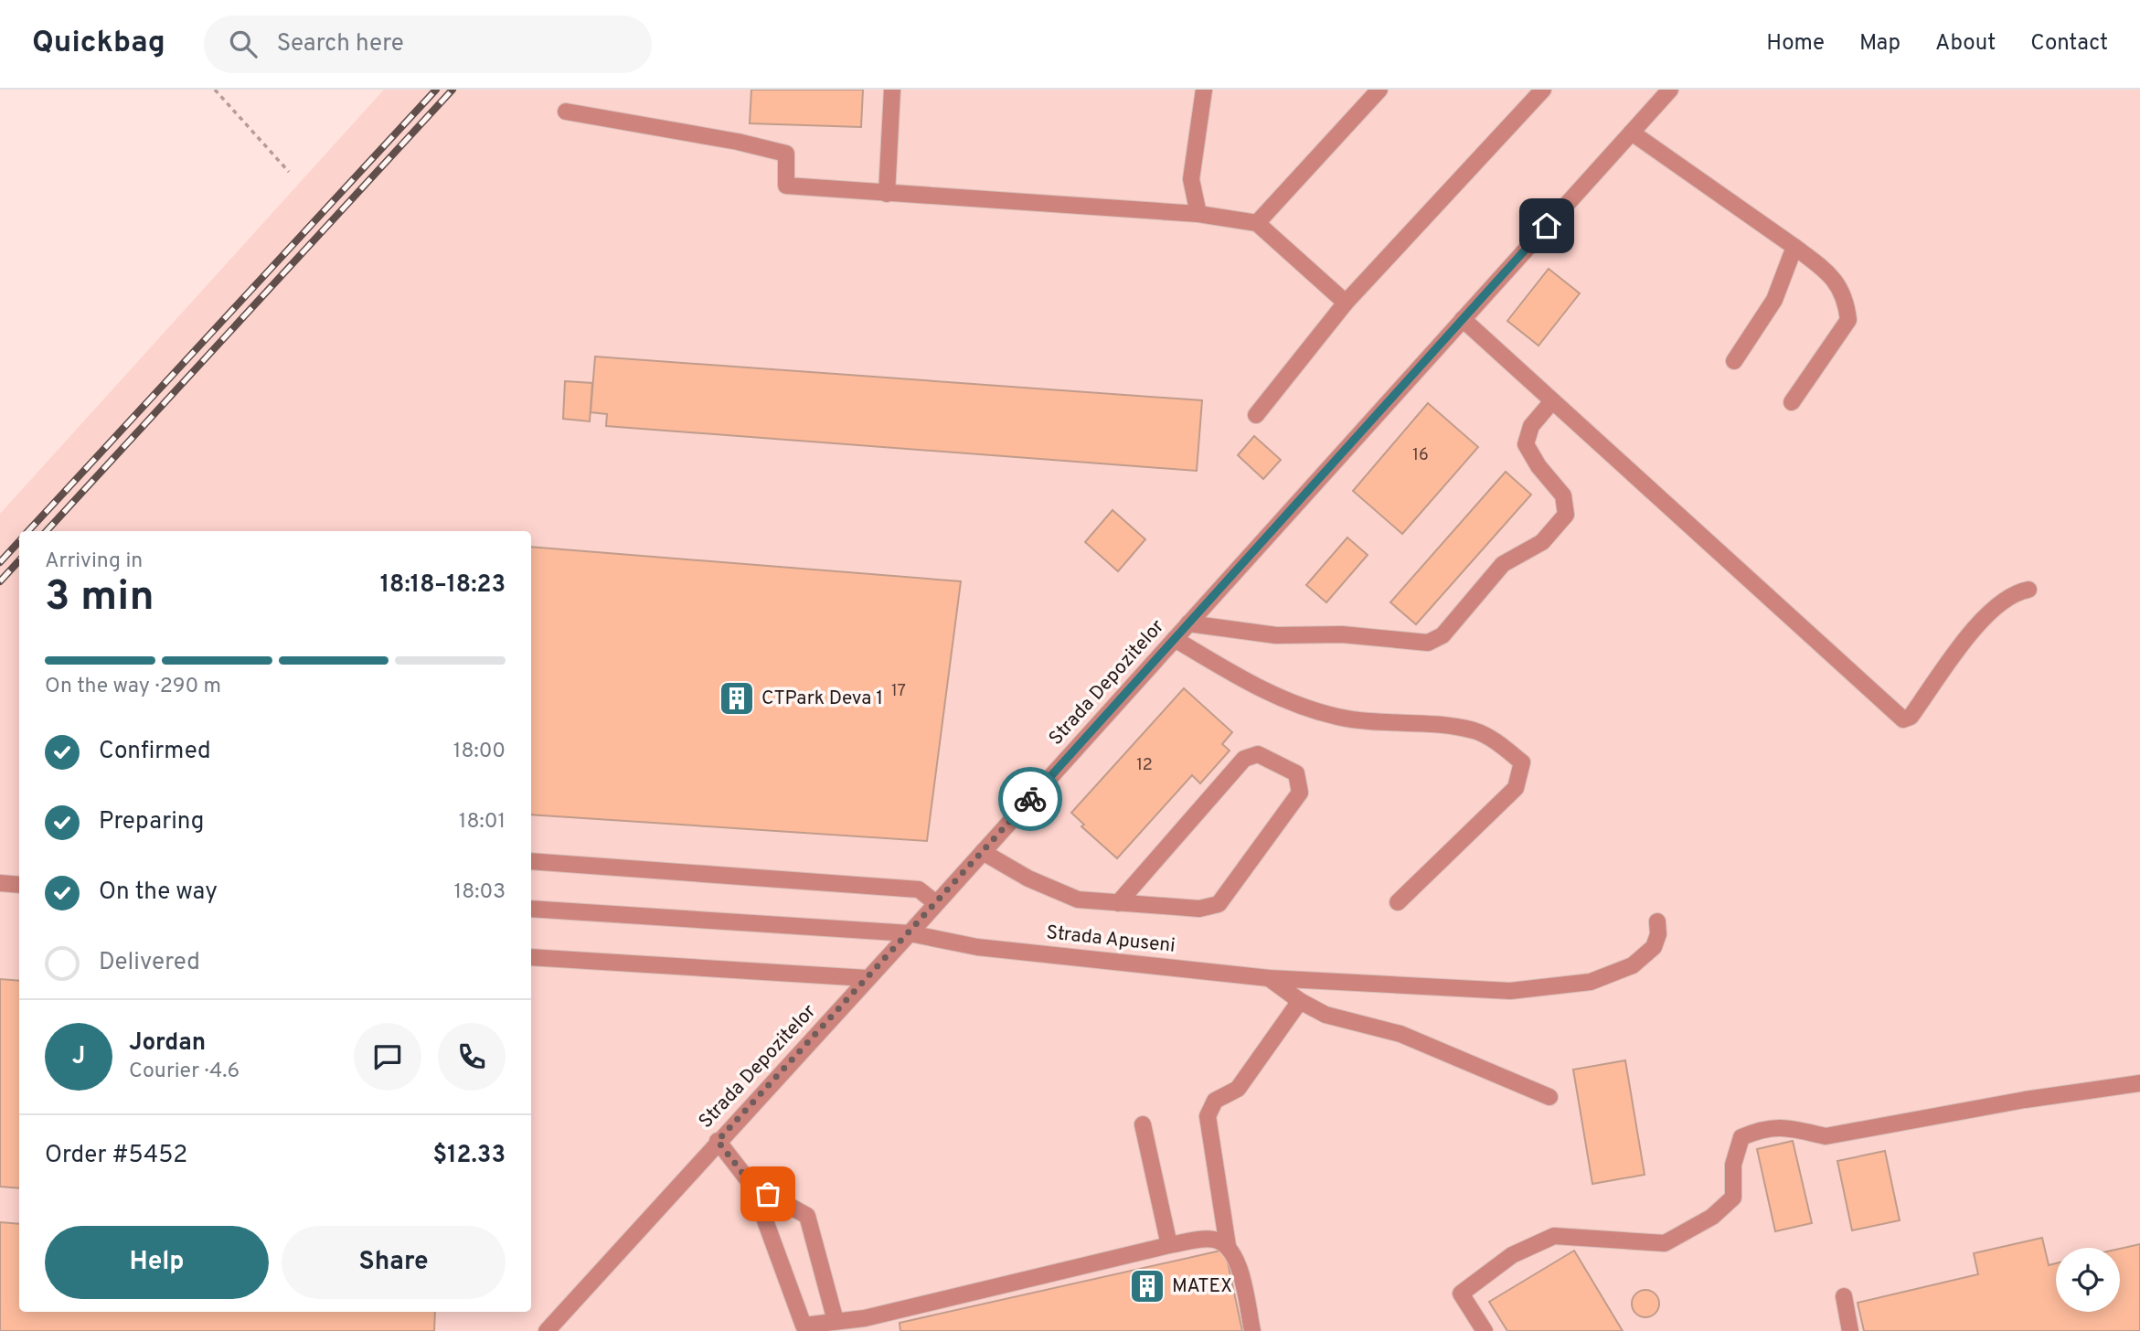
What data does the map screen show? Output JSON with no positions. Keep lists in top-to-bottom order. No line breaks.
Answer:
{"streets":{"street":["Strada Depozitelor","Strada Apuseni"]},"crossings":[["Strada Depozitelor","Strada Apuseni"]],"places":{"building":["CTPark Deva 1","MATEX"]},"house_numbers":["16","17","12"],"page":{"header":"Quickbag","search":"Search here","nav":["Home","Map","About","Contact"],"heading":["3 min","Arriving in","18:18–18:23"],"panel":["Jordan","Courier · 4.6","Order #5452","$12.33"],"bar":"On the way · 290 m","list":[["Confirmed","18:00"],["Preparing","18:01"],["On the way","18:03"],"Delivered"],"round":"J","buttons":["Help","Share"]}}
